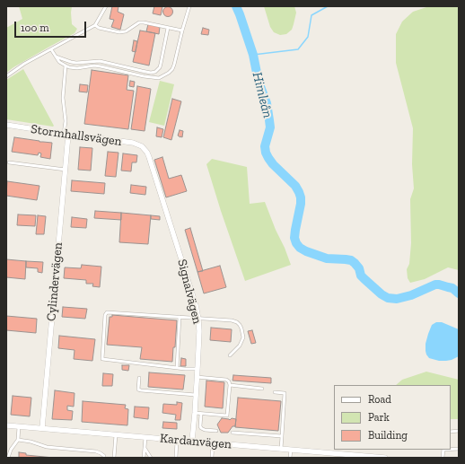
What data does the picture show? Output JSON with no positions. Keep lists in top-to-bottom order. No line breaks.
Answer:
{"streets":{"street":["Stormhallsvägen","Cylindervägen","Signalvägen","Kardanvägen"]},"crossings":[["Stormhallsvägen","Cylindervägen"],["Stormhallsvägen","Signalvägen"],["Cylindervägen","Kardanvägen"],["Signalvägen","Kardanvägen"]],"water":["Himleån"],"legend":["Road","Park","Building"],"scale_bar":"100 m"}
